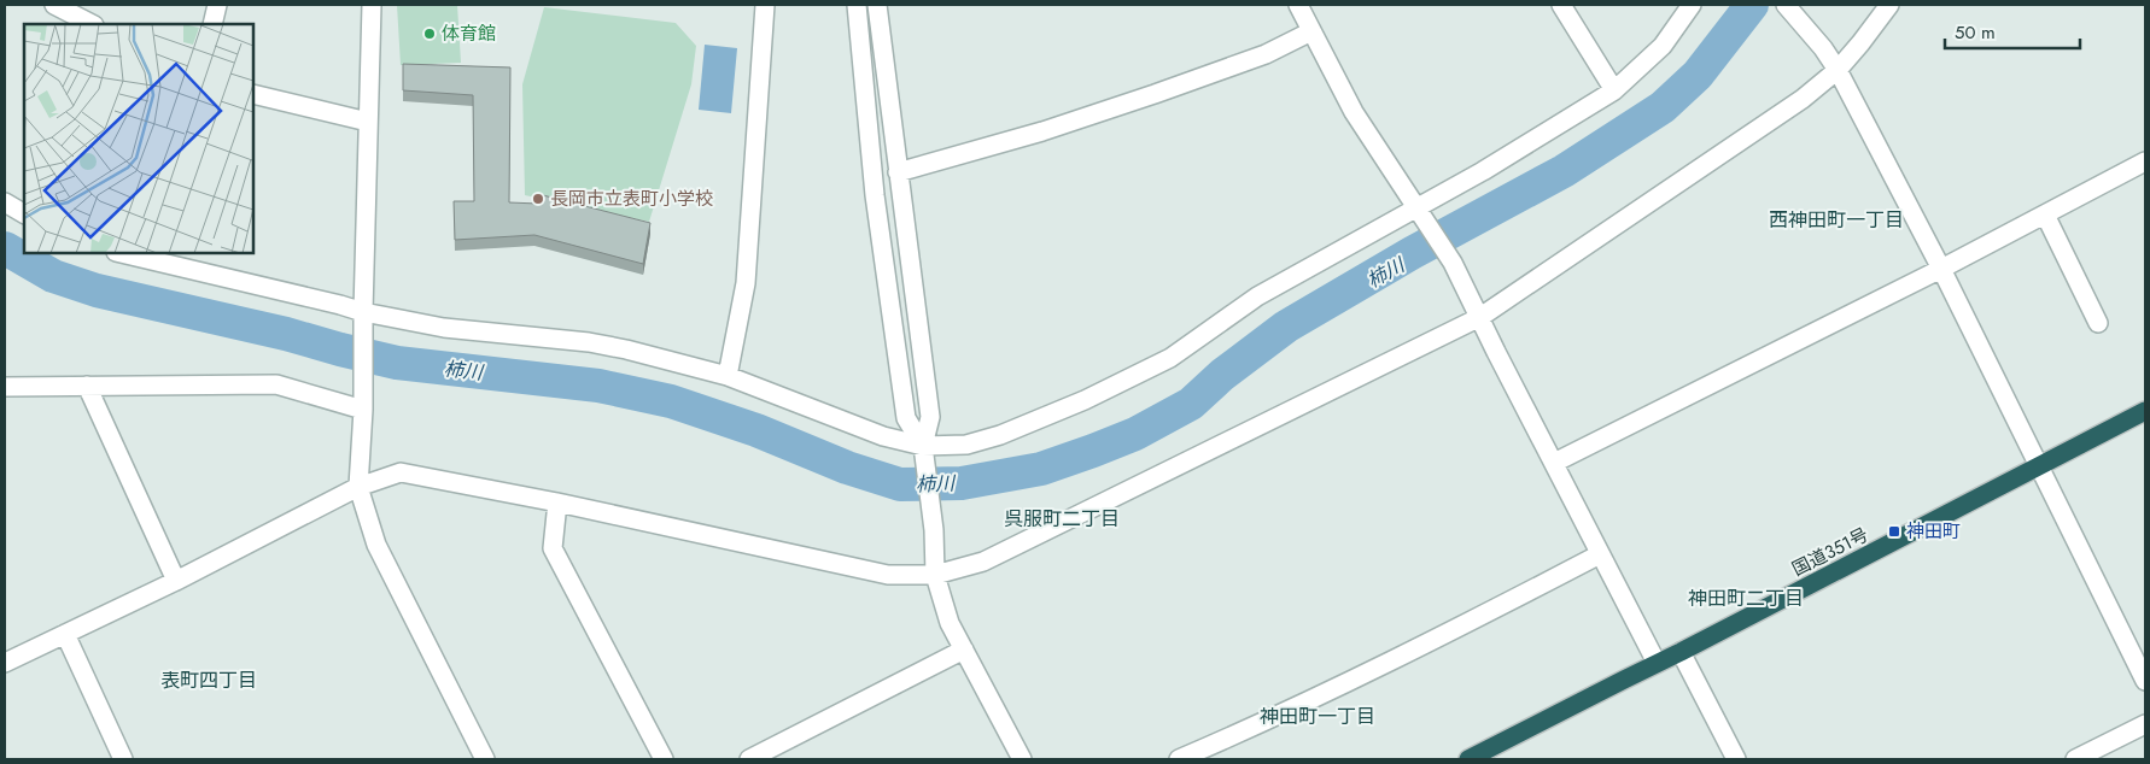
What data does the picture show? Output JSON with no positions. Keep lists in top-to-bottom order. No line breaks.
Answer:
{"streets":{"highway":["国道351号"]},"districts":["西神田町一丁目","呉服町二丁目","神田町二丁目","表町四丁目","神田町一丁目"],"water":["柿川"],"places":{"other":["体育館","長岡市立表町小学校"],"transit":["神田町"]},"scale_bar":"50 m"}
